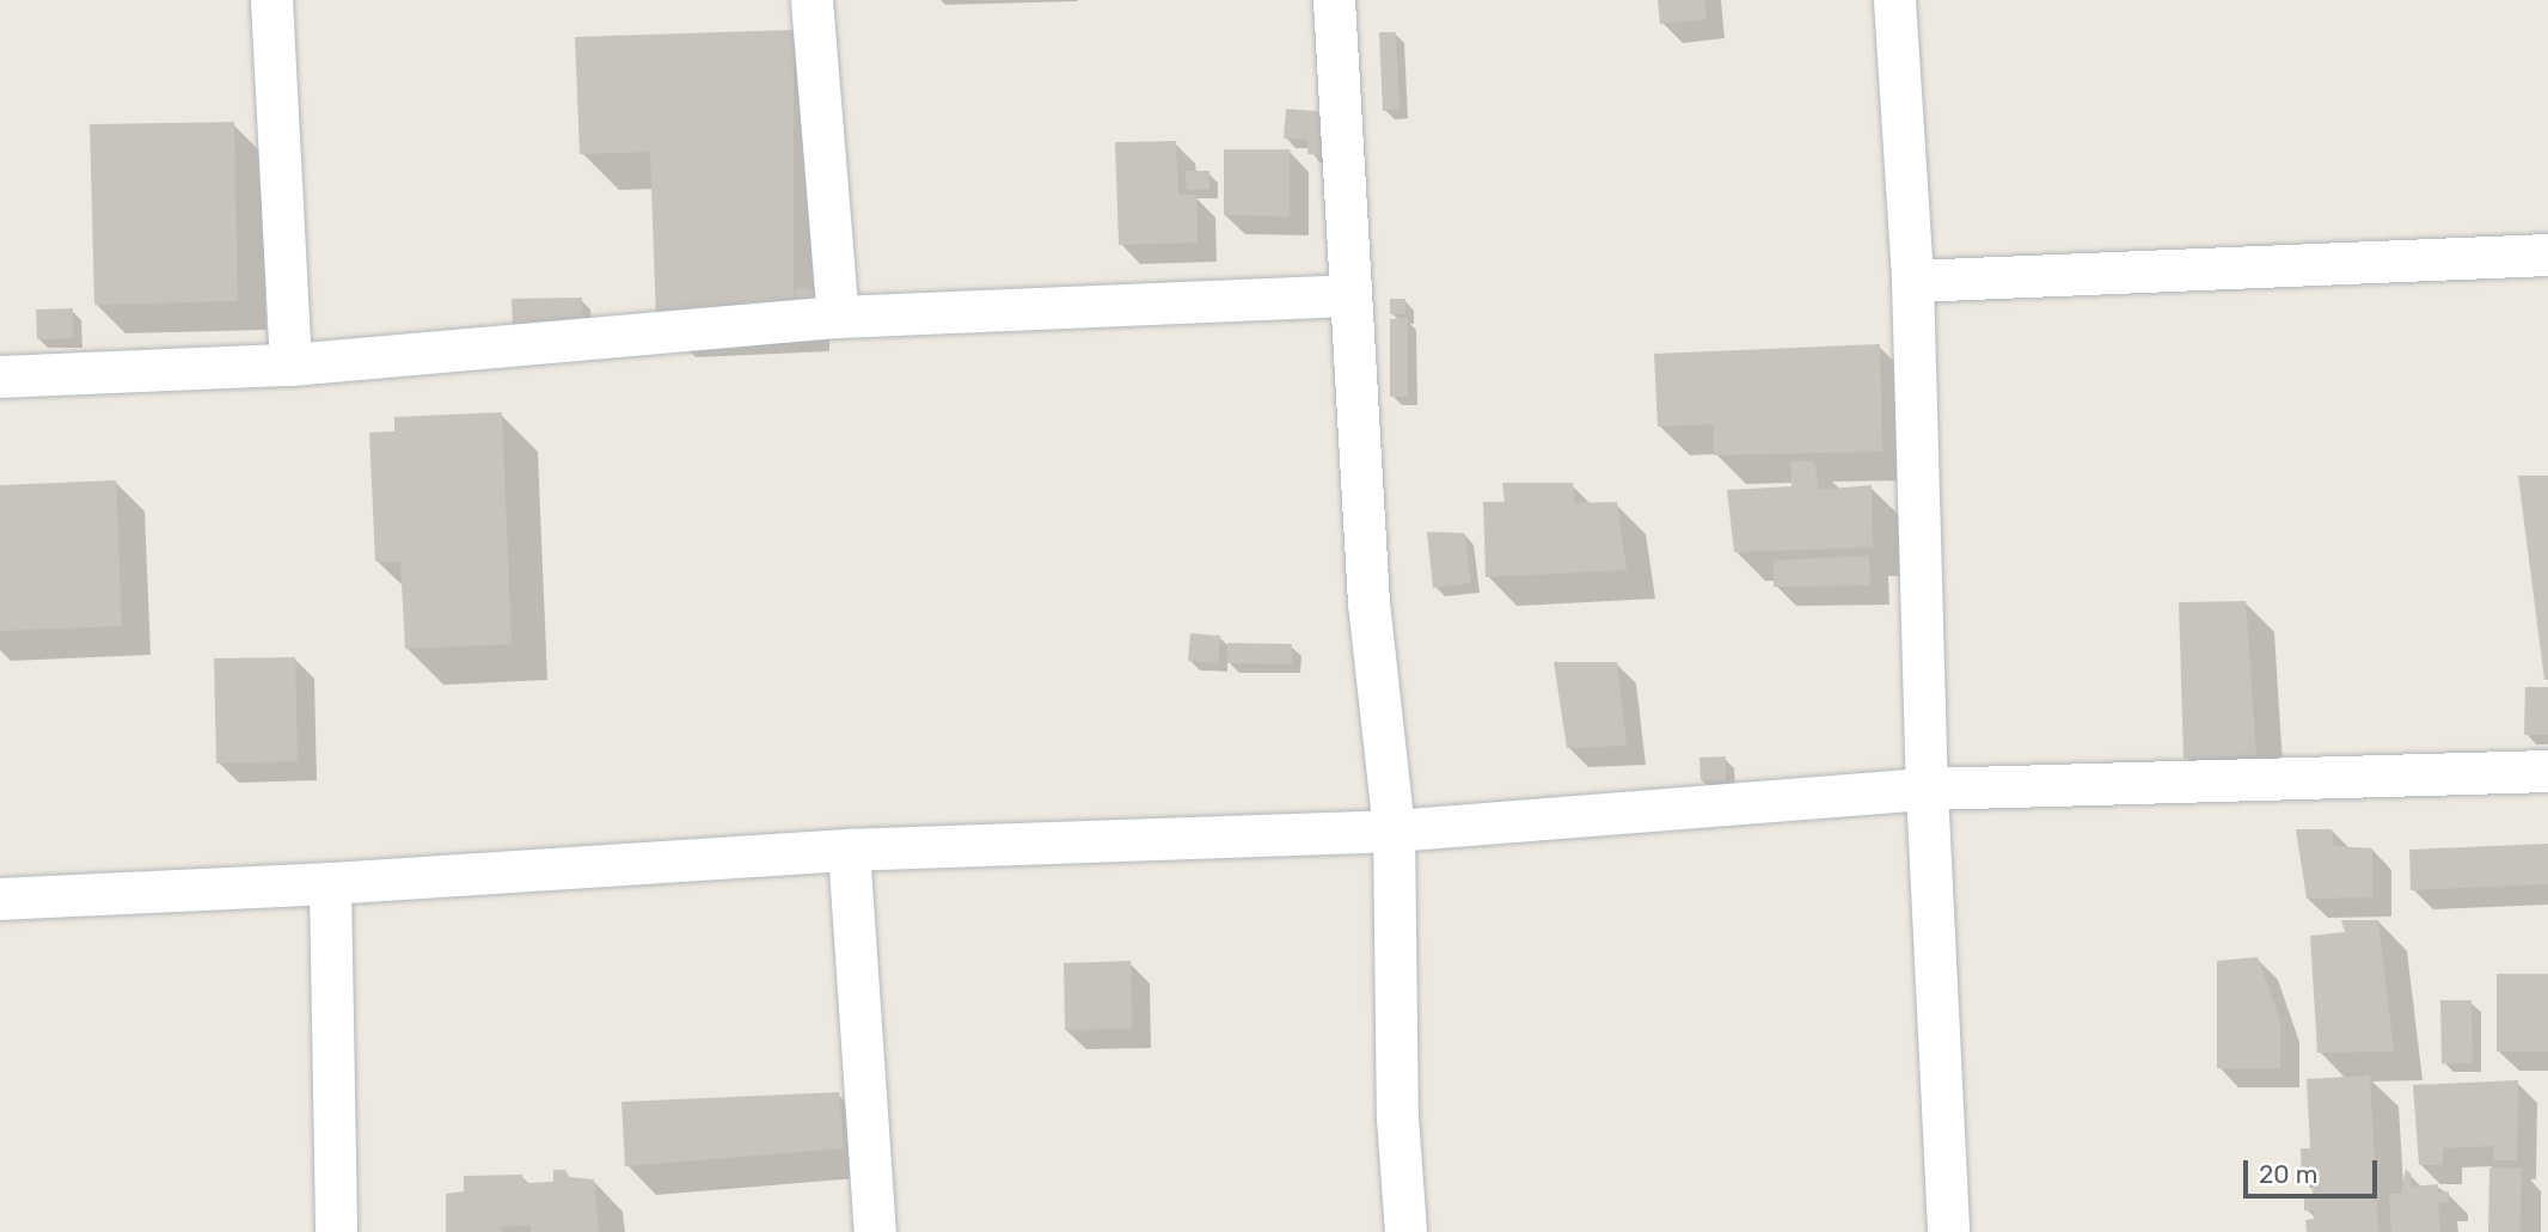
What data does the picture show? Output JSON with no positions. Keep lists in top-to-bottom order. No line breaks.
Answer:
{"scale_bar":"20 m"}
